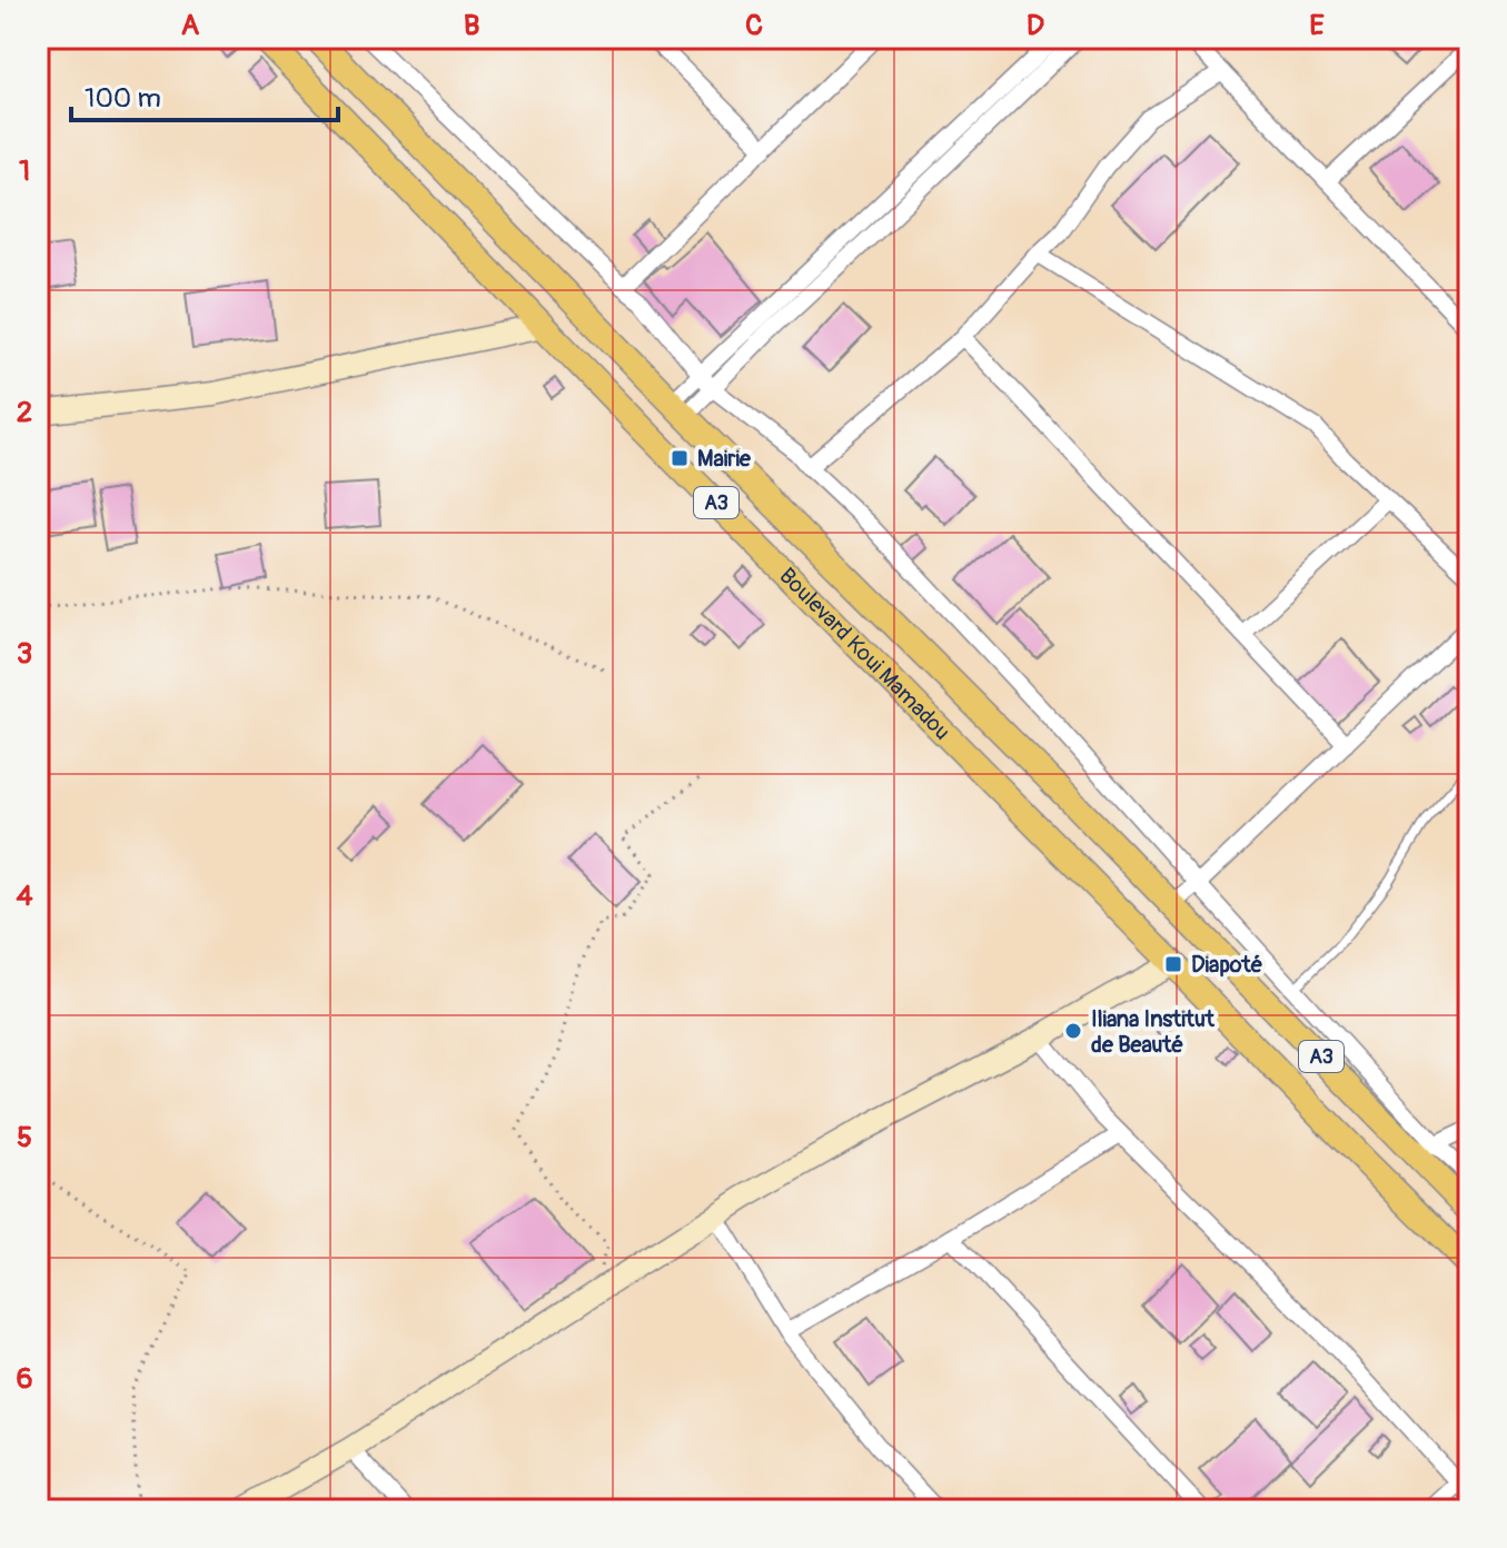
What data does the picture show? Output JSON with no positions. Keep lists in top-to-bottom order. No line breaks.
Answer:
{"streets":{"main road":["A3","Boulevard Koui Mamadou"]},"places":{"transit":["Mairie","Diapoté"],"other":["Iliana Institut de Beauté"]},"scale_bar":"100 m","grid":{"columns":["A","B","C","D","E"],"rows":["1","2","3","4","5","6"]}}
